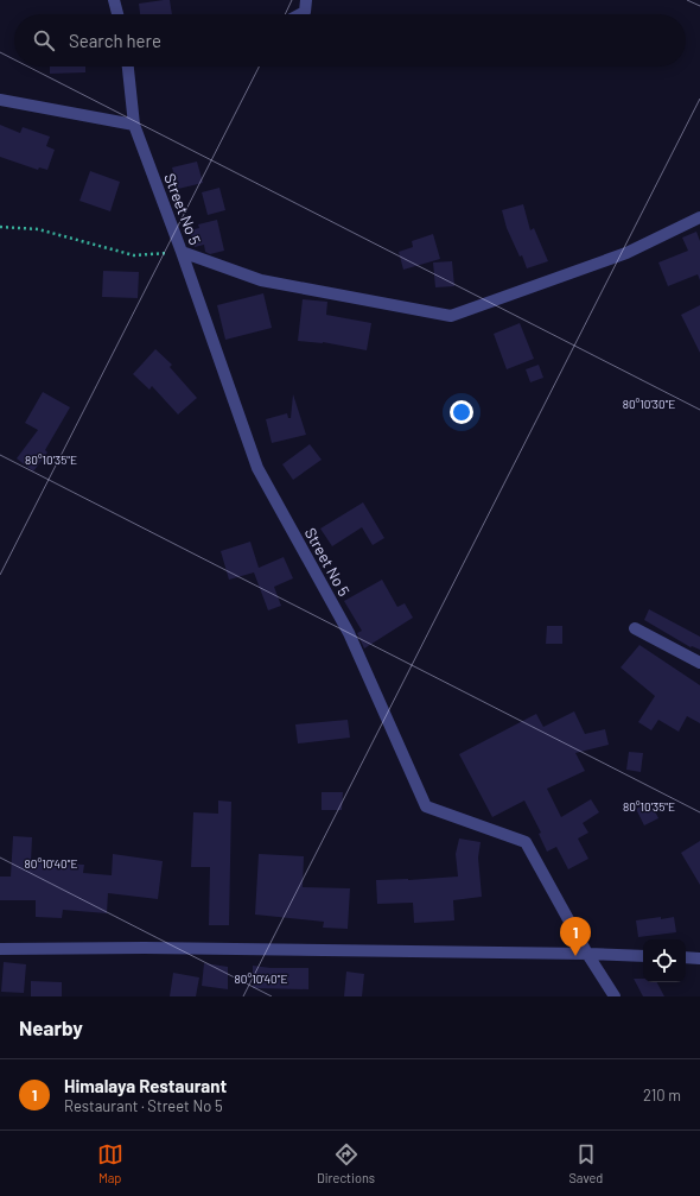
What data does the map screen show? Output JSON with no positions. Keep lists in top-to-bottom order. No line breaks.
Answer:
{"streets":{"street":["Street No 5"]},"page":{"search":"Search here","pins":"1","heading":"Nearby","list":[{"mark":"1","name":"Himalaya Restaurant","note":"Restaurant · Street No 5","value":"210 m"}],"nav":["Map","Directions","Saved"]},"coordinates":["80°10'30\"E","80°10'35\"E","80°10'40\"E"]}
